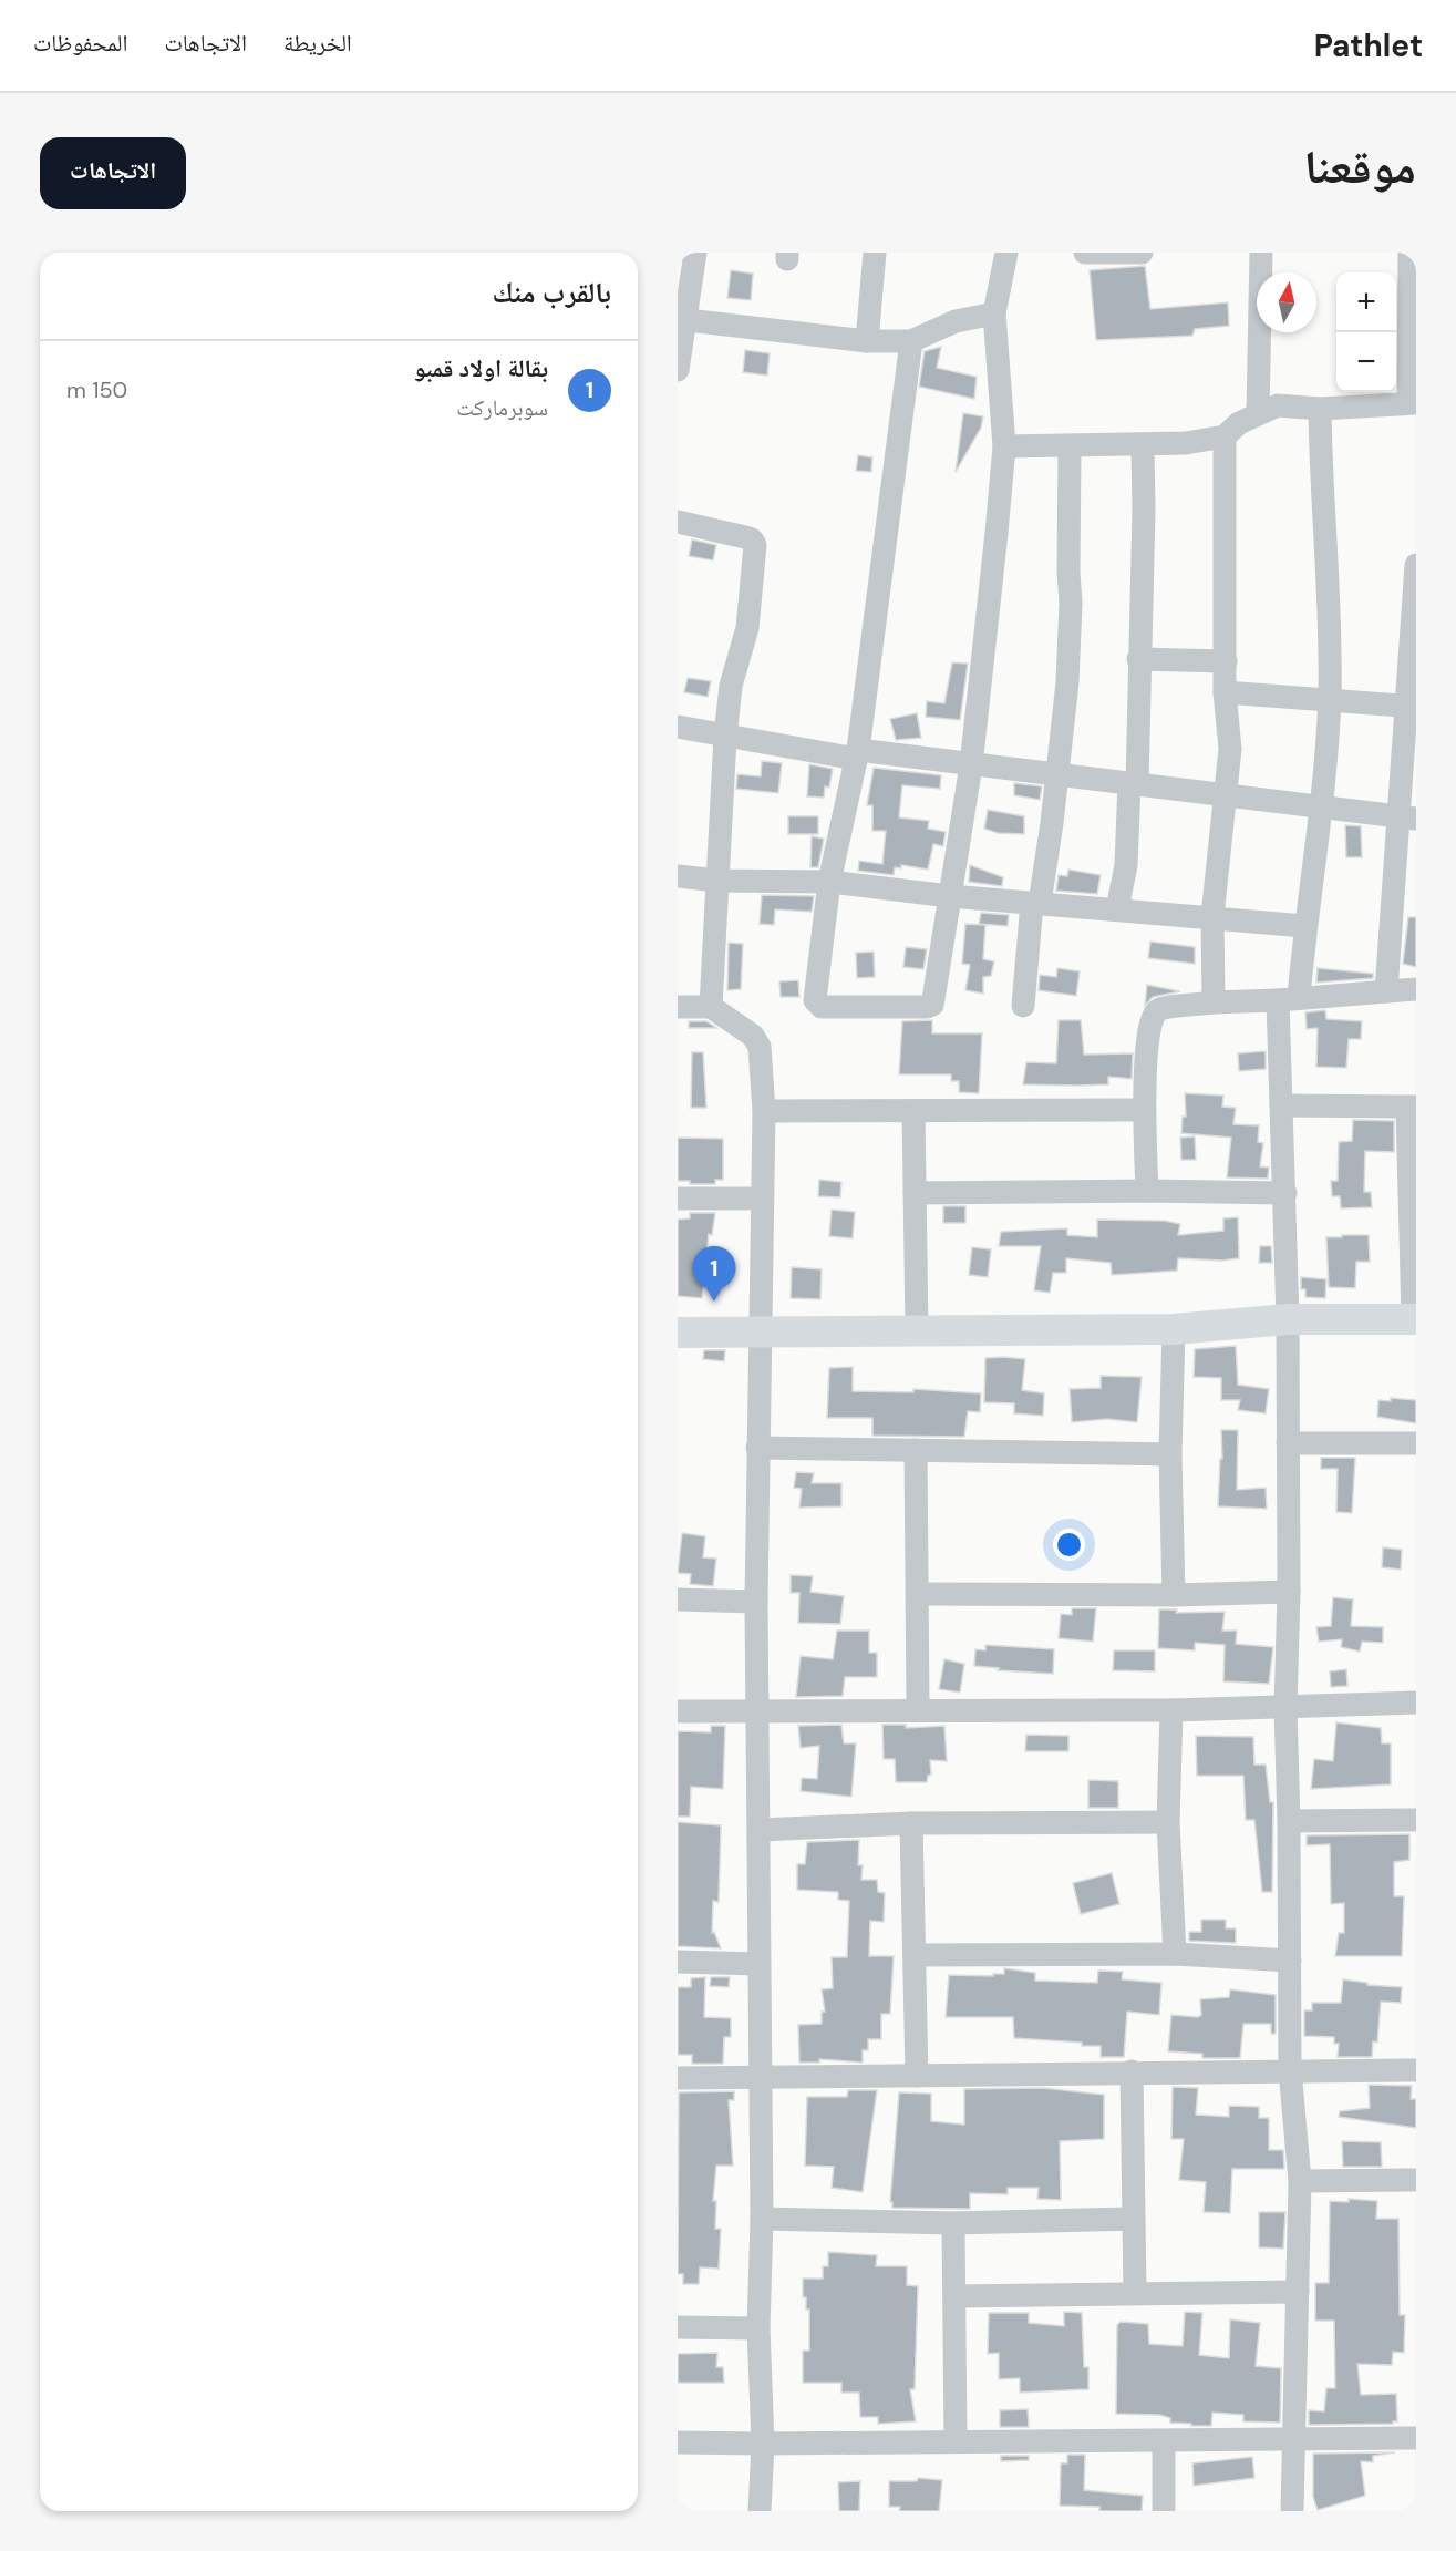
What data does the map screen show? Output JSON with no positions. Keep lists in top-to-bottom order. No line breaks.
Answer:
{"north":"top","page":{"header":"Pathlet","nav":["الخريطة","الاتجاهات","المحفوظات"],"title":"موقعنا","buttons":"الاتجاهات","heading":"بالقرب منك","map_buttons":["+","−"],"list":[{"mark":"1","name":"بقالة اولاد قمبو","note":"سوبرماركت","value":"150 m"}],"pins":"1"}}
